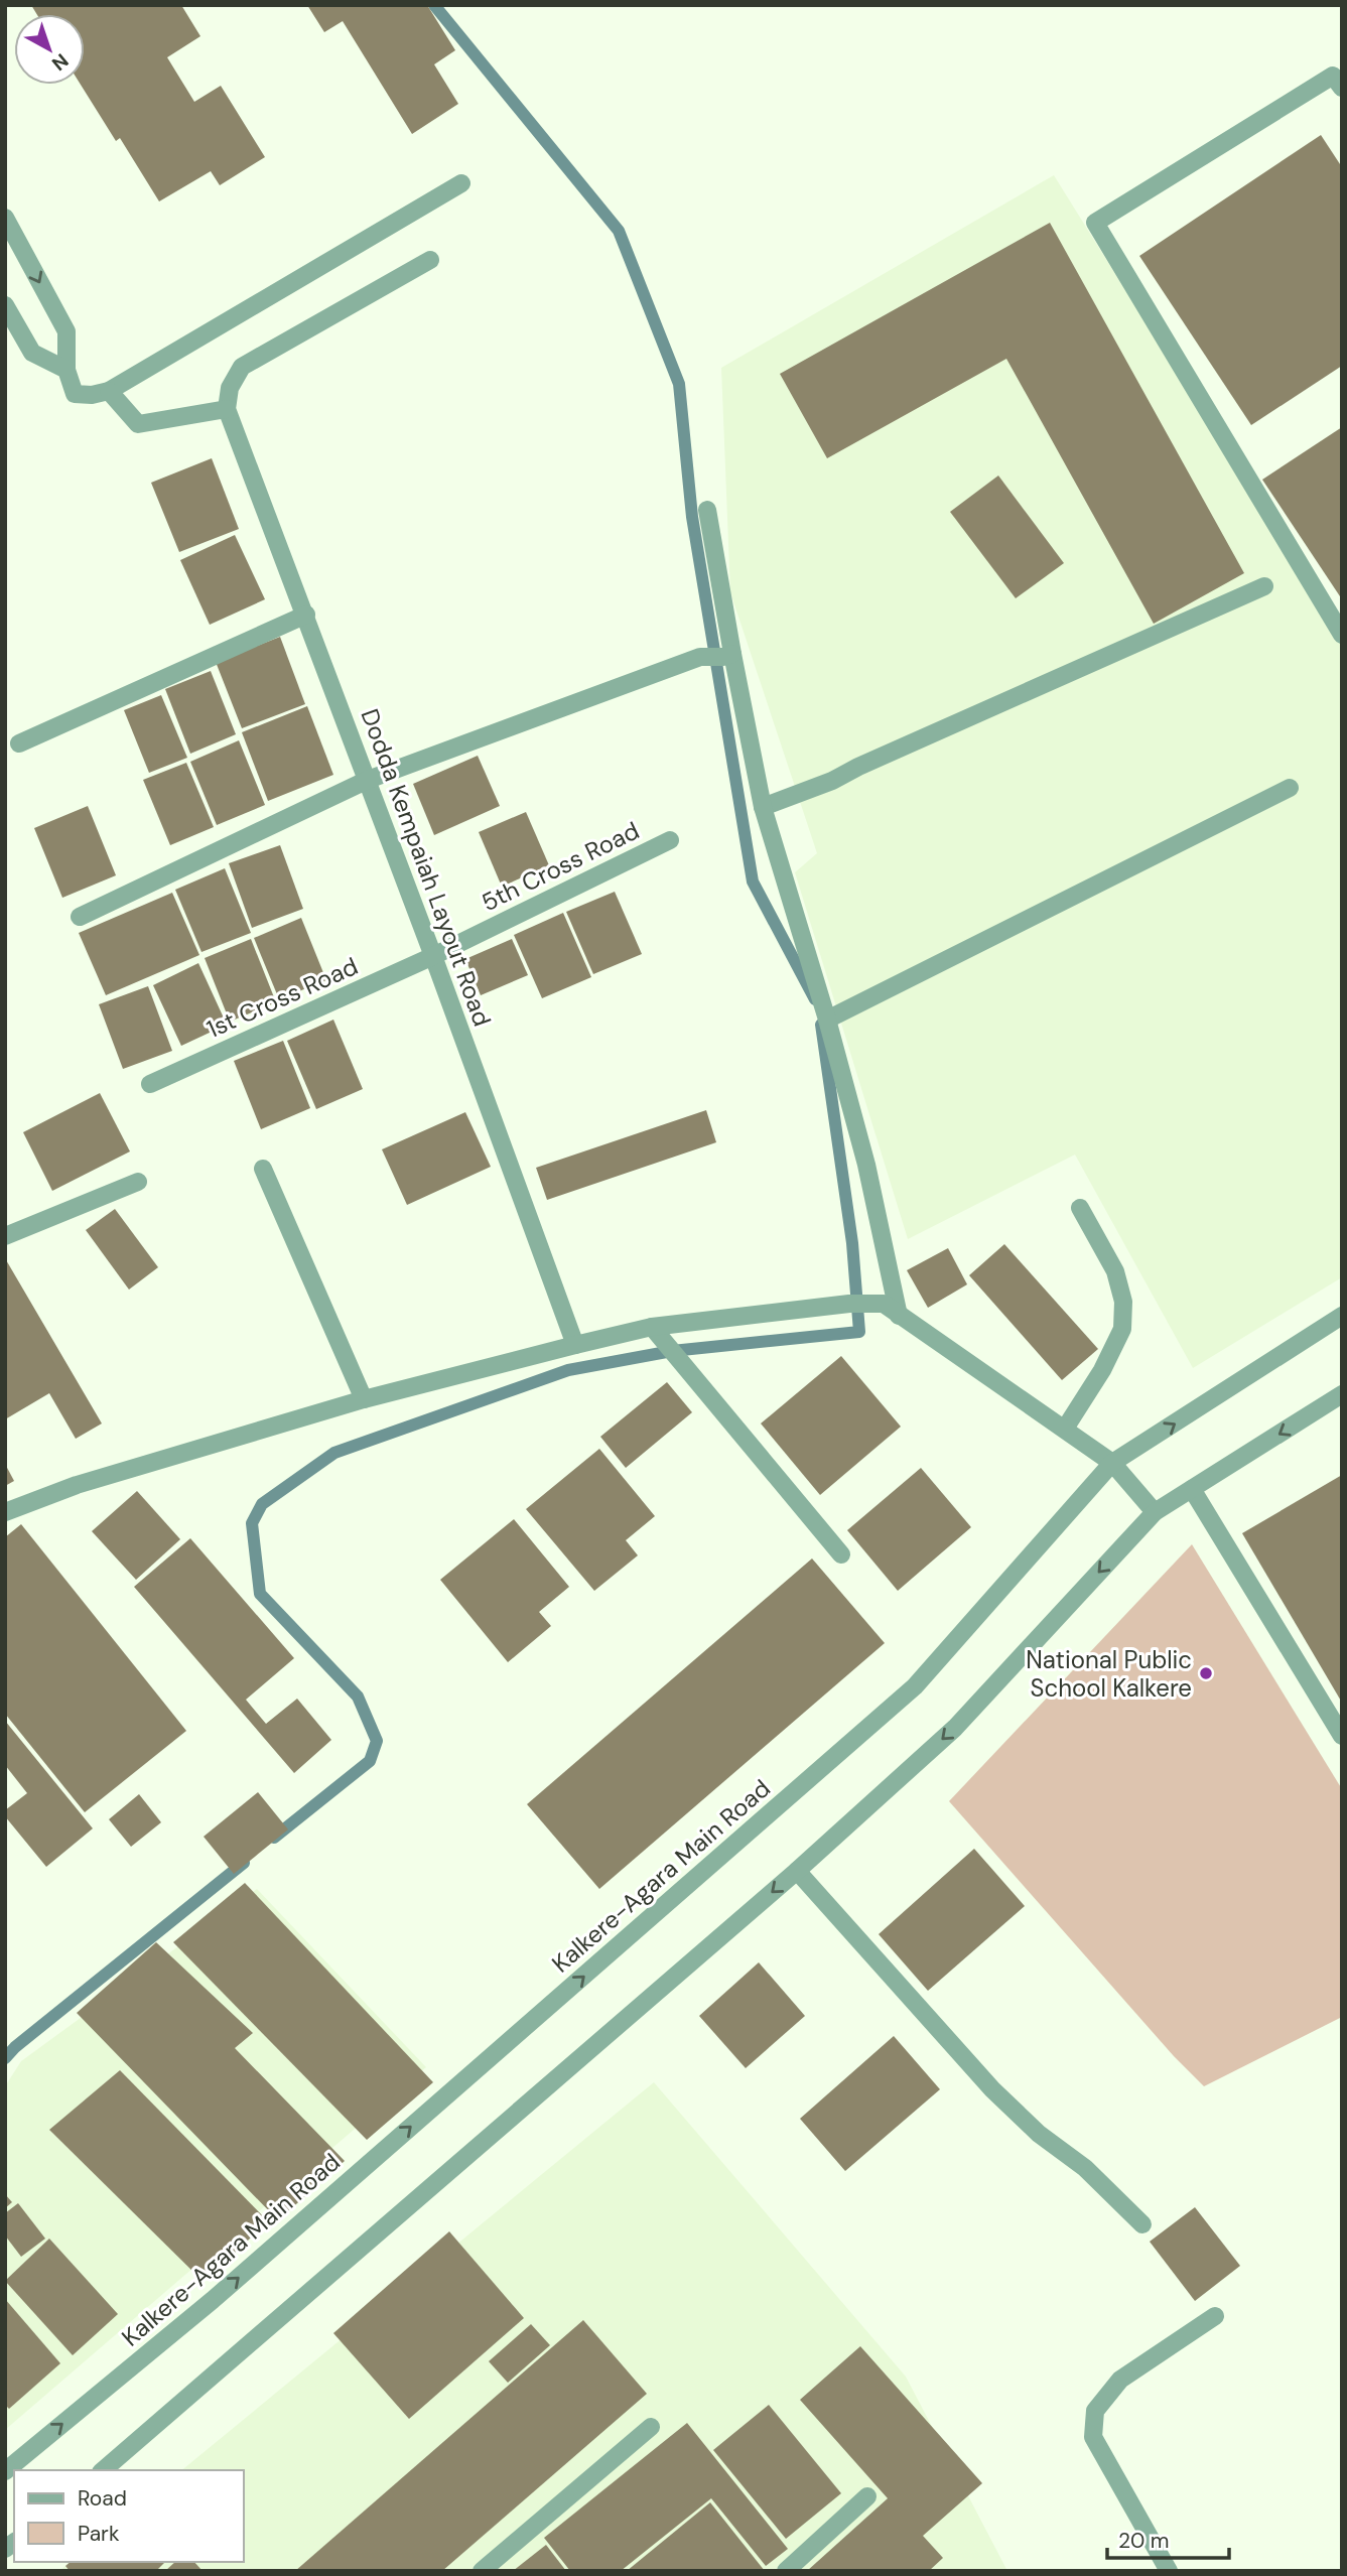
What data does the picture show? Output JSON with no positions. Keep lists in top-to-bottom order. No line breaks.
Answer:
{"streets":{"street":["5th Cross Road","Dodda Kempaiah Layout Road","1st Cross Road","Kalkere-Agara Main Road"]},"crossings":[["5th Cross Road","Dodda Kempaiah Layout Road"],["5th Cross Road","1st Cross Road"],["Dodda Kempaiah Layout Road","1st Cross Road"]],"places":["National Public School Kalkere"],"legend":["Road","Park"],"scale_bar":"20 m","north":"bottom right"}
